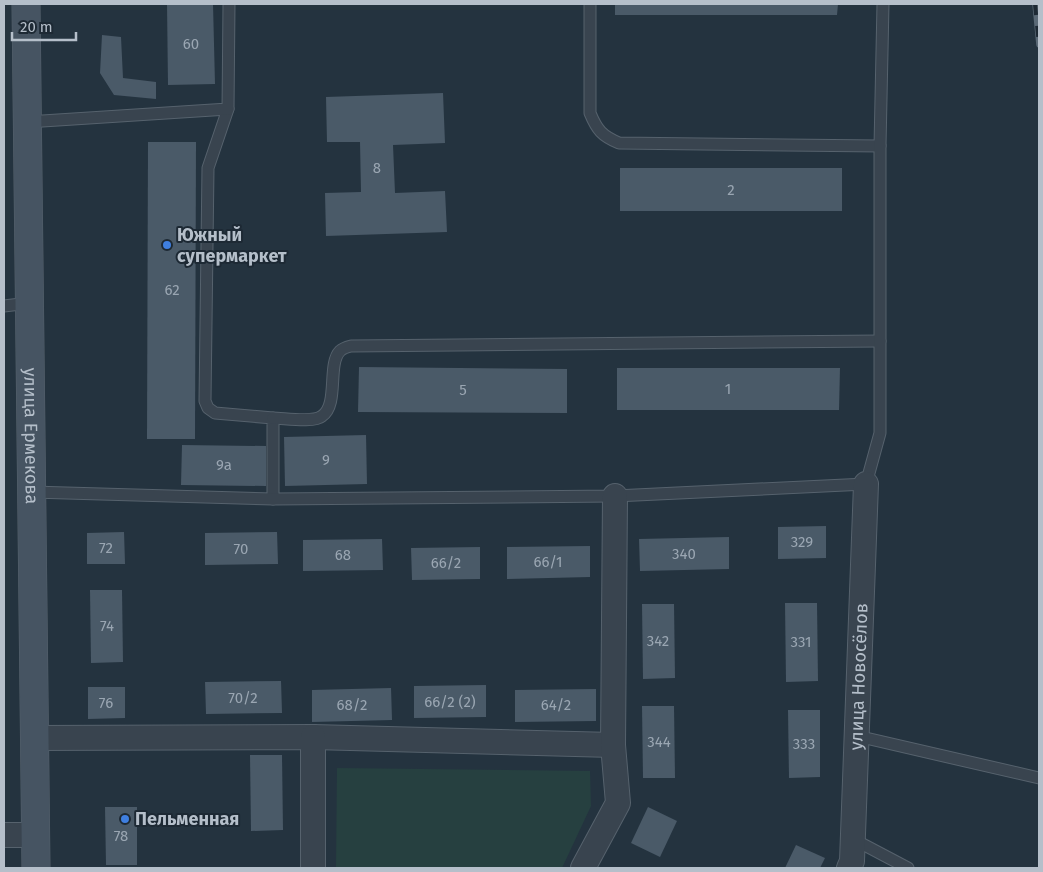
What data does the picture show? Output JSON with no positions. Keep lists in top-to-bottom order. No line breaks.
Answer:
{"streets":{"main road":["улица Ермекова"],"street":["улица Новосёлов"]},"places":["Южный супермаркет","Пельменная"],"house_numbers":["60","8","2","62","1","5","9","9а","329","72","70","340","68","66/1","66/2","74","342","331","70/2","66/2 (2)","76","68/2","64/2","344","333","78"],"scale_bar":"20 m"}
